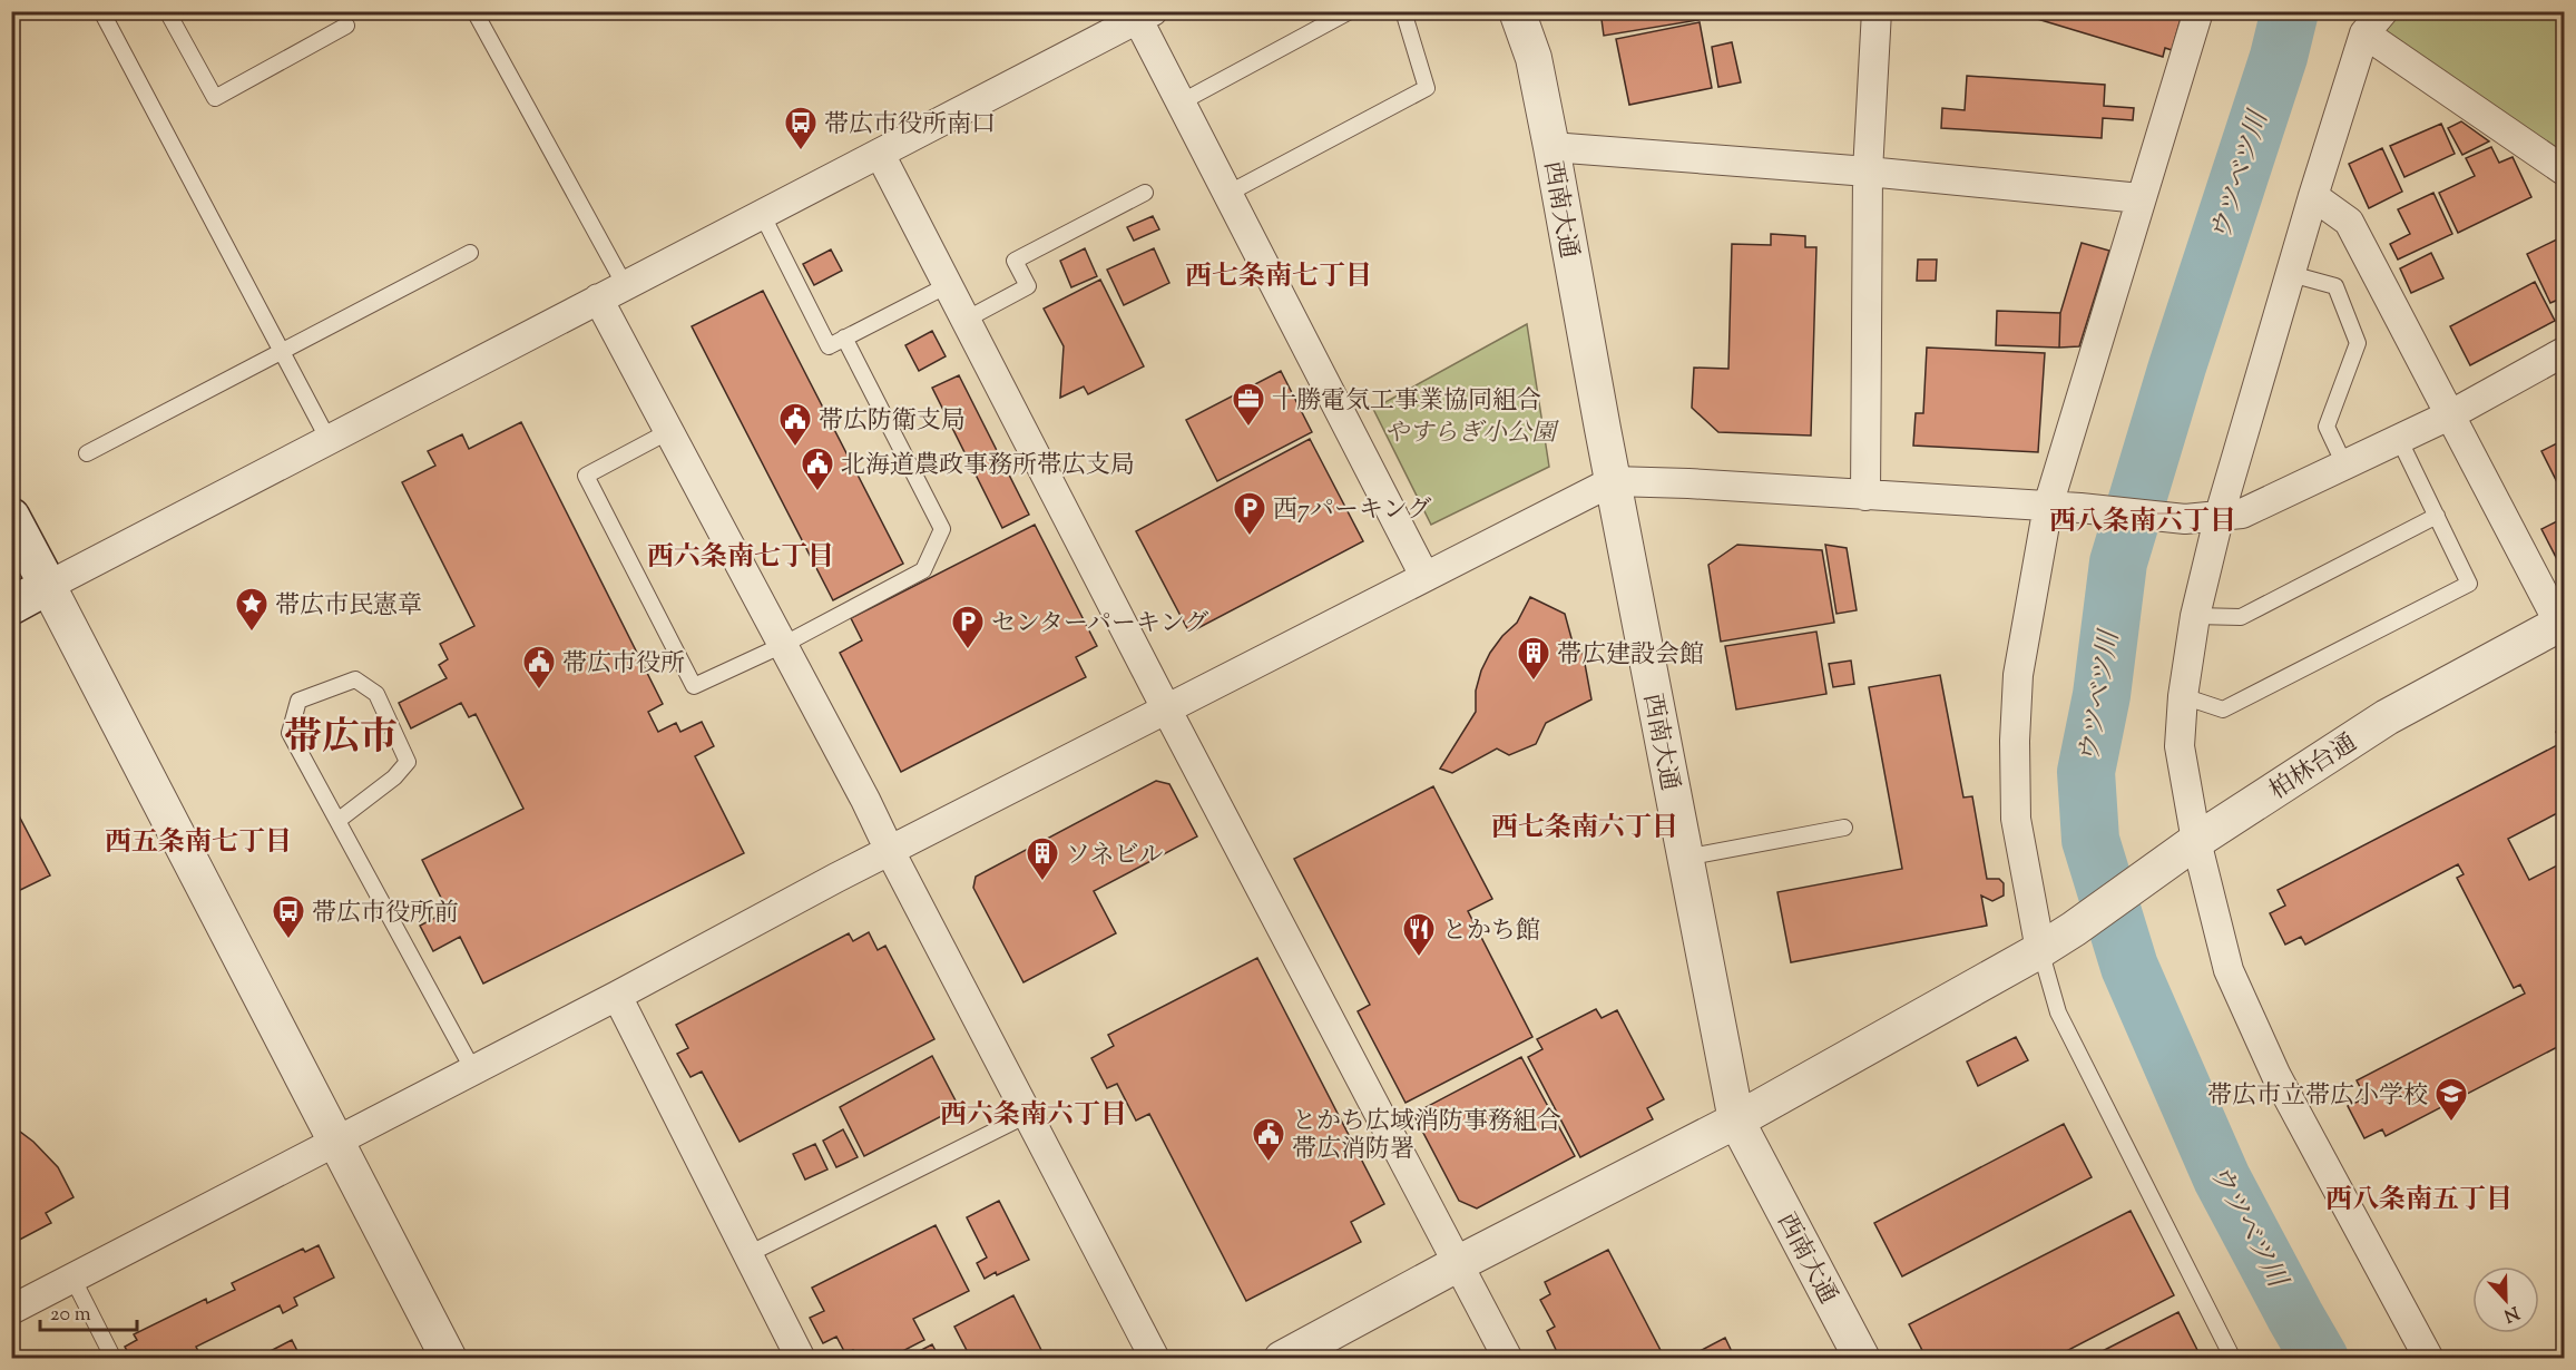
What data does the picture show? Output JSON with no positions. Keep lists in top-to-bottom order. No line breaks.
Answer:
{"streets":{"street":["西南大通","柏林台通"]},"crossings":[["西南大通","柏林台通"]],"districts":["西七条南七丁目","西八条南六丁目","西六条南七丁目","帯広市","西七条南六丁目","西五条南七丁目","西六条南六丁目","西八条南五丁目"],"water":["ウツベツ川"],"parks":["やすらぎ小公園"],"places":{"bus stop":["帯広市役所南口","帯広市役所前"],"office":["十勝電気工事業協同組合"],"public building":["帯広防衛支局","北海道農政事務所帯広支局","帯広市役所","とかち広域消防事務組合 帯広消防署"],"parking":["西7パーキング","センターパーキング"],"place":["帯広市民憲章"],"building":["帯広建設会館","ソネビル"],"restaurant":["とかち館"],"school or university":["帯広市立帯広小学校"]},"scale_bar":"20 m","north":"bottom"}
